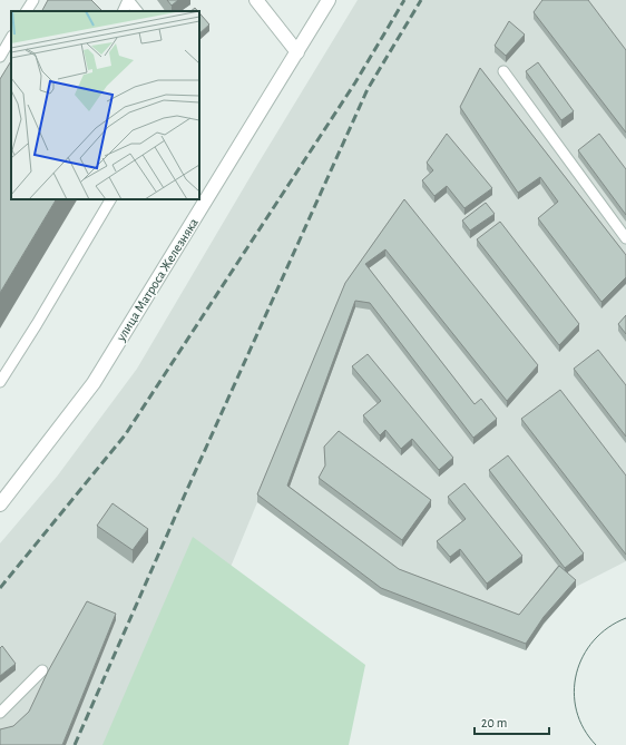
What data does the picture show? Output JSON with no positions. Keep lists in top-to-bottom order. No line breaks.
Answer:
{"streets":{"street":["улица Матроса Железняка"]},"scale_bar":"20 m"}
